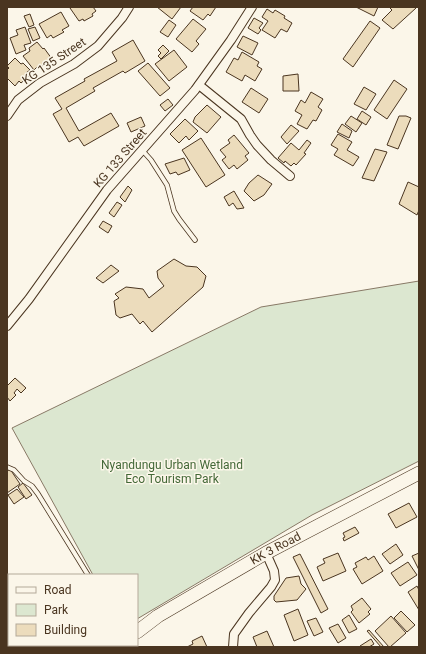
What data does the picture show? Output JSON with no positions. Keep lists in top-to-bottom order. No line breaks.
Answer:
{"streets":{"highway":["KK 3 Road"],"street":["KG 135 Street","KG 133 Street"]},"parks":["Nyandungu Urban Wetland Eco Tourism Park"],"legend":["Road","Park","Building"]}
